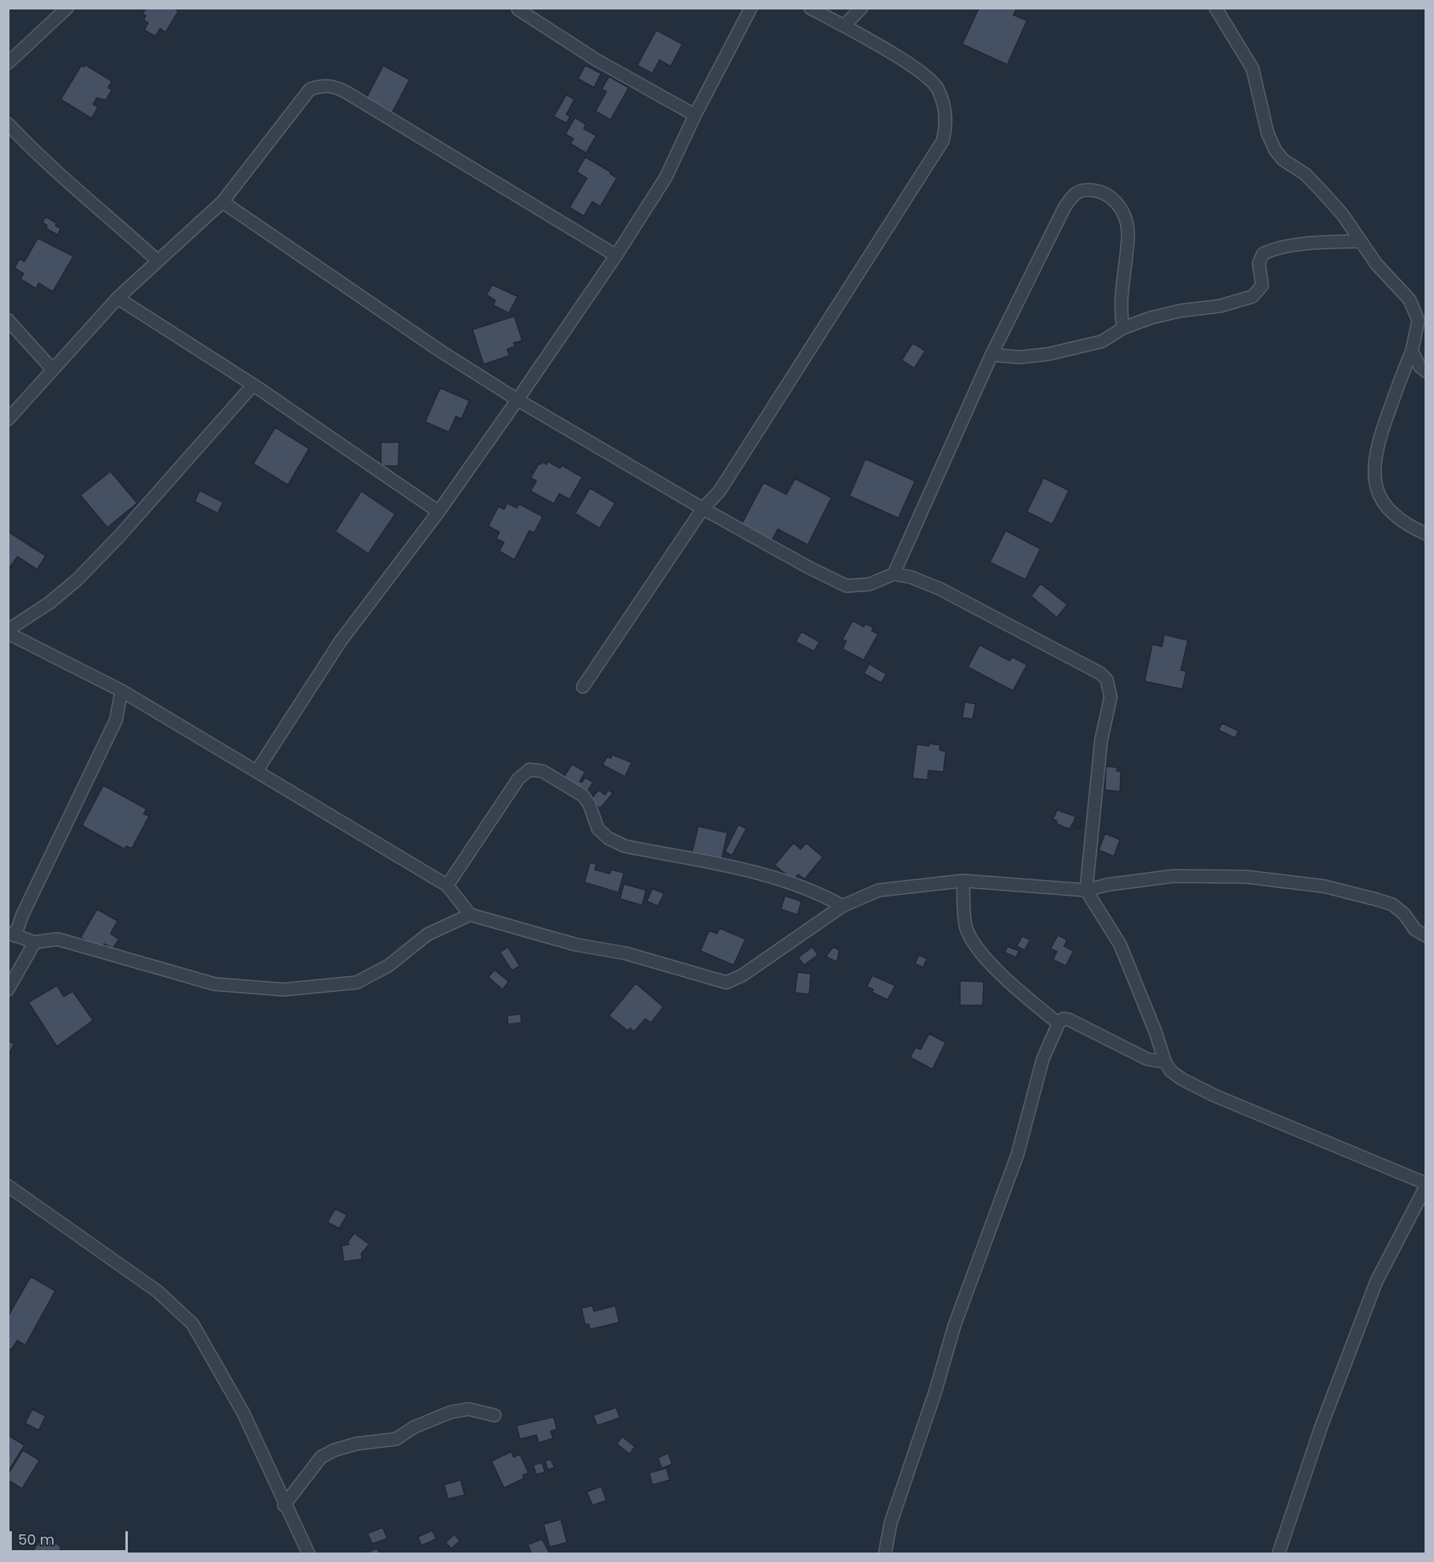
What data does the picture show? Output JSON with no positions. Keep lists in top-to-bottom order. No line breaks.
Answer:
{"scale_bar":"50 m"}
